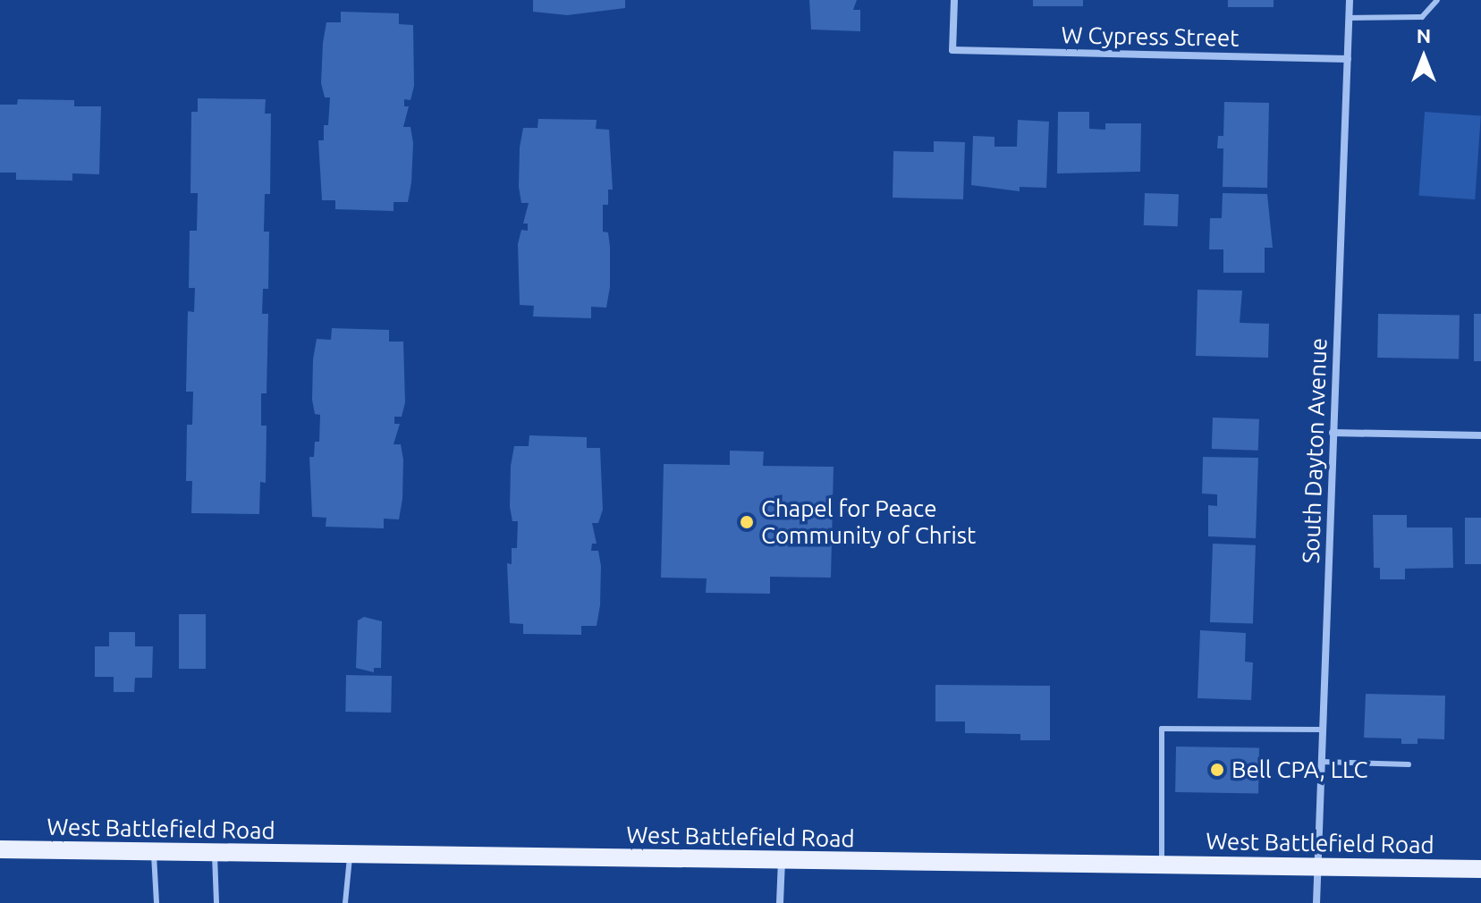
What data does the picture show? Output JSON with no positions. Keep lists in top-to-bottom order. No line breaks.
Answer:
{"streets":{"main road":["West Battlefield Road"],"street":["W Cypress Street","South Dayton Avenue"]},"crossings":[["W Cypress Street","South Dayton Avenue"],["South Dayton Avenue","West Battlefield Road"]],"places":["Chapel for Peace Community of Christ","Bell CPA, LLC"],"north":"top"}
